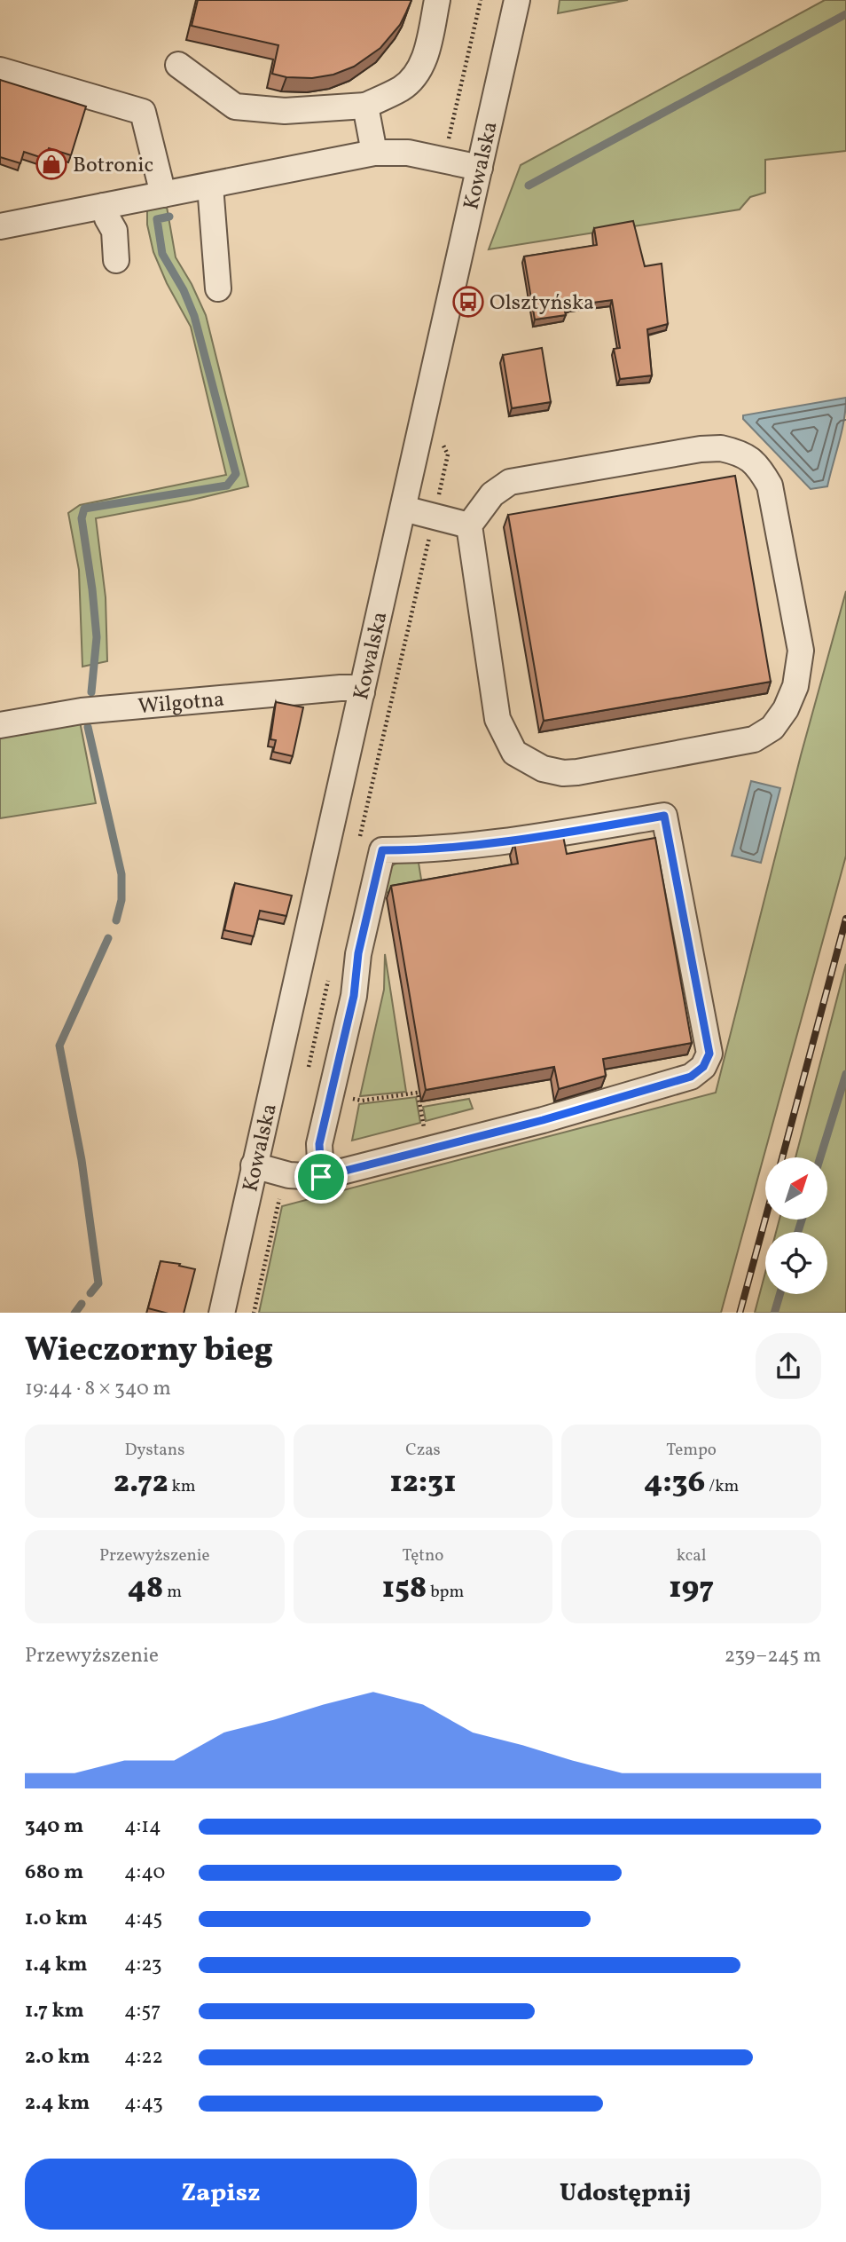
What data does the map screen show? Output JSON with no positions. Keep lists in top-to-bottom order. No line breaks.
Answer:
{"streets":{"street":["Kowalska","Wilgotna"]},"crossings":[["Kowalska","Wilgotna"]],"places":{"shop":["Botronic"],"bus stop":["Olsztyńska"]},"north":"top right","page":{"heading":["Wieczorny bieg","19:44 · 8 × 340 m"],"stats":[["Dystans","2.72 km"],["Czas","12:31"],["Tempo","4:36 /km"],["Przewyższenie","48 m"],["Tętno","158 bpm"],["kcal","197"]],"chart":["Przewyższenie","239–245 m"],"list":[{"name":"340 m","note":"4:14"},{"name":"680 m","note":"4:40"},{"name":"1.0 km","note":"4:45"},{"name":"1.4 km","note":"4:23"},{"name":"1.7 km","note":"4:57"},{"name":"2.0 km","note":"4:22"},{"name":"2.4 km","note":"4:43"}],"buttons":["Zapisz","Udostępnij"]}}
